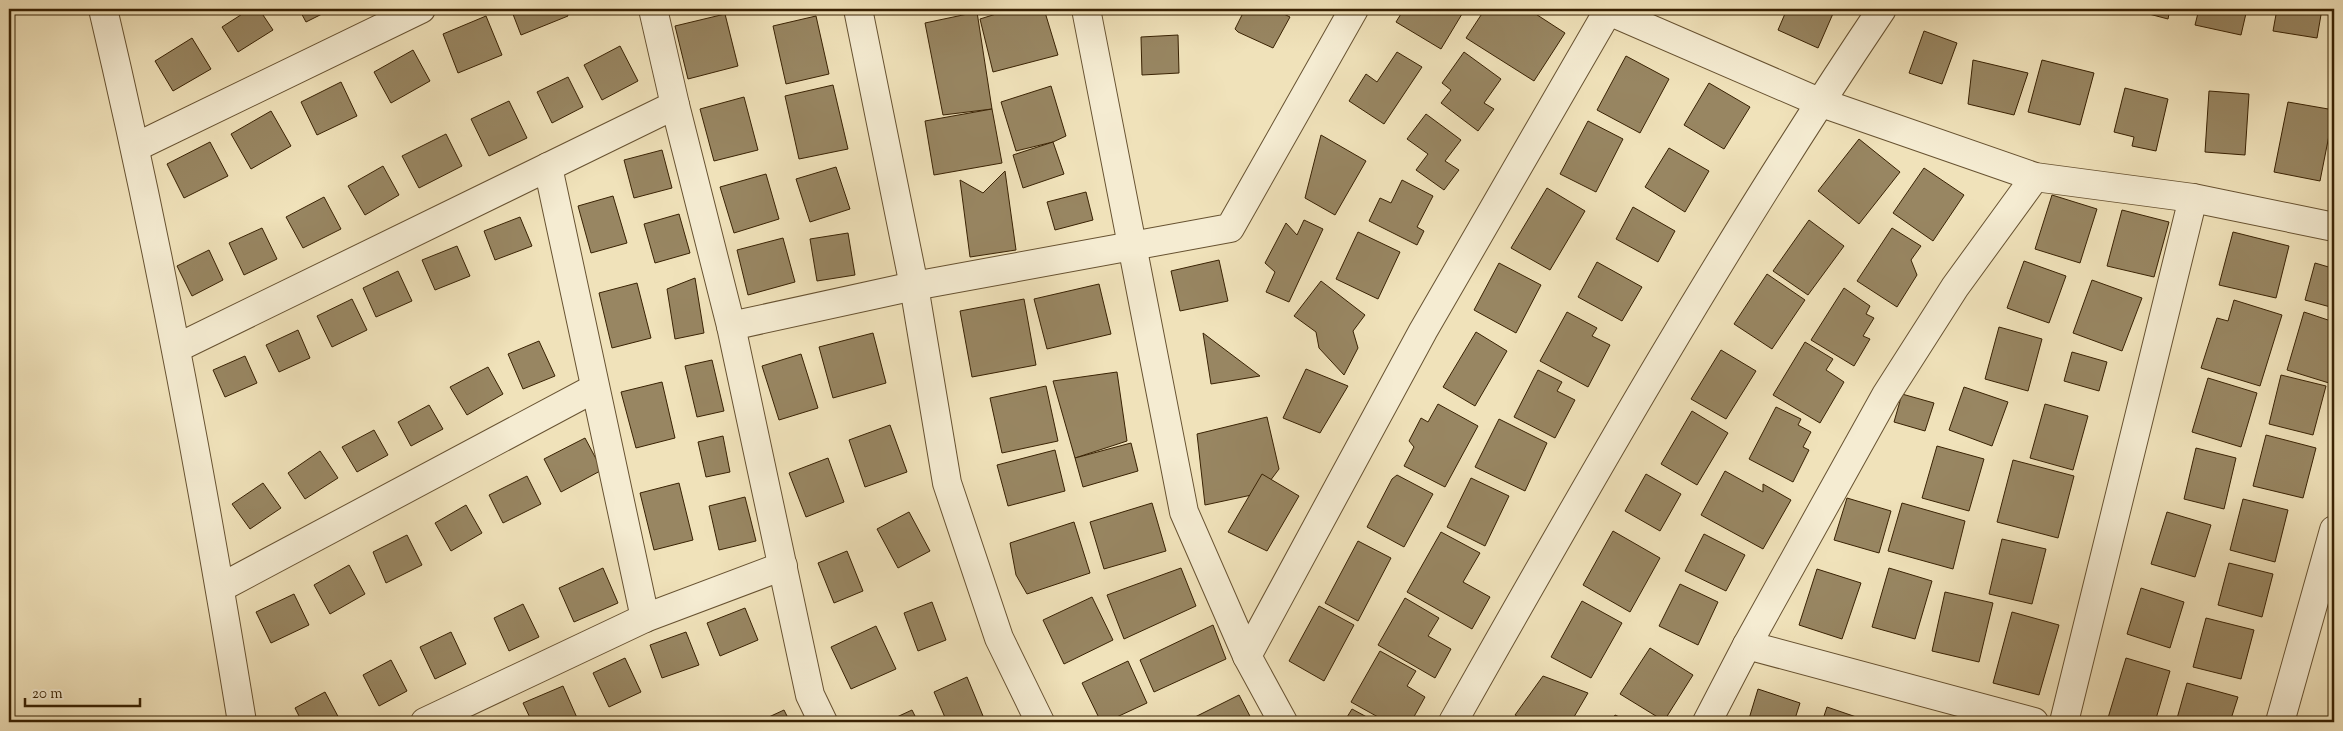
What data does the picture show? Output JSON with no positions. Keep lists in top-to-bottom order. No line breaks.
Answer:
{"scale_bar":"20 m"}
